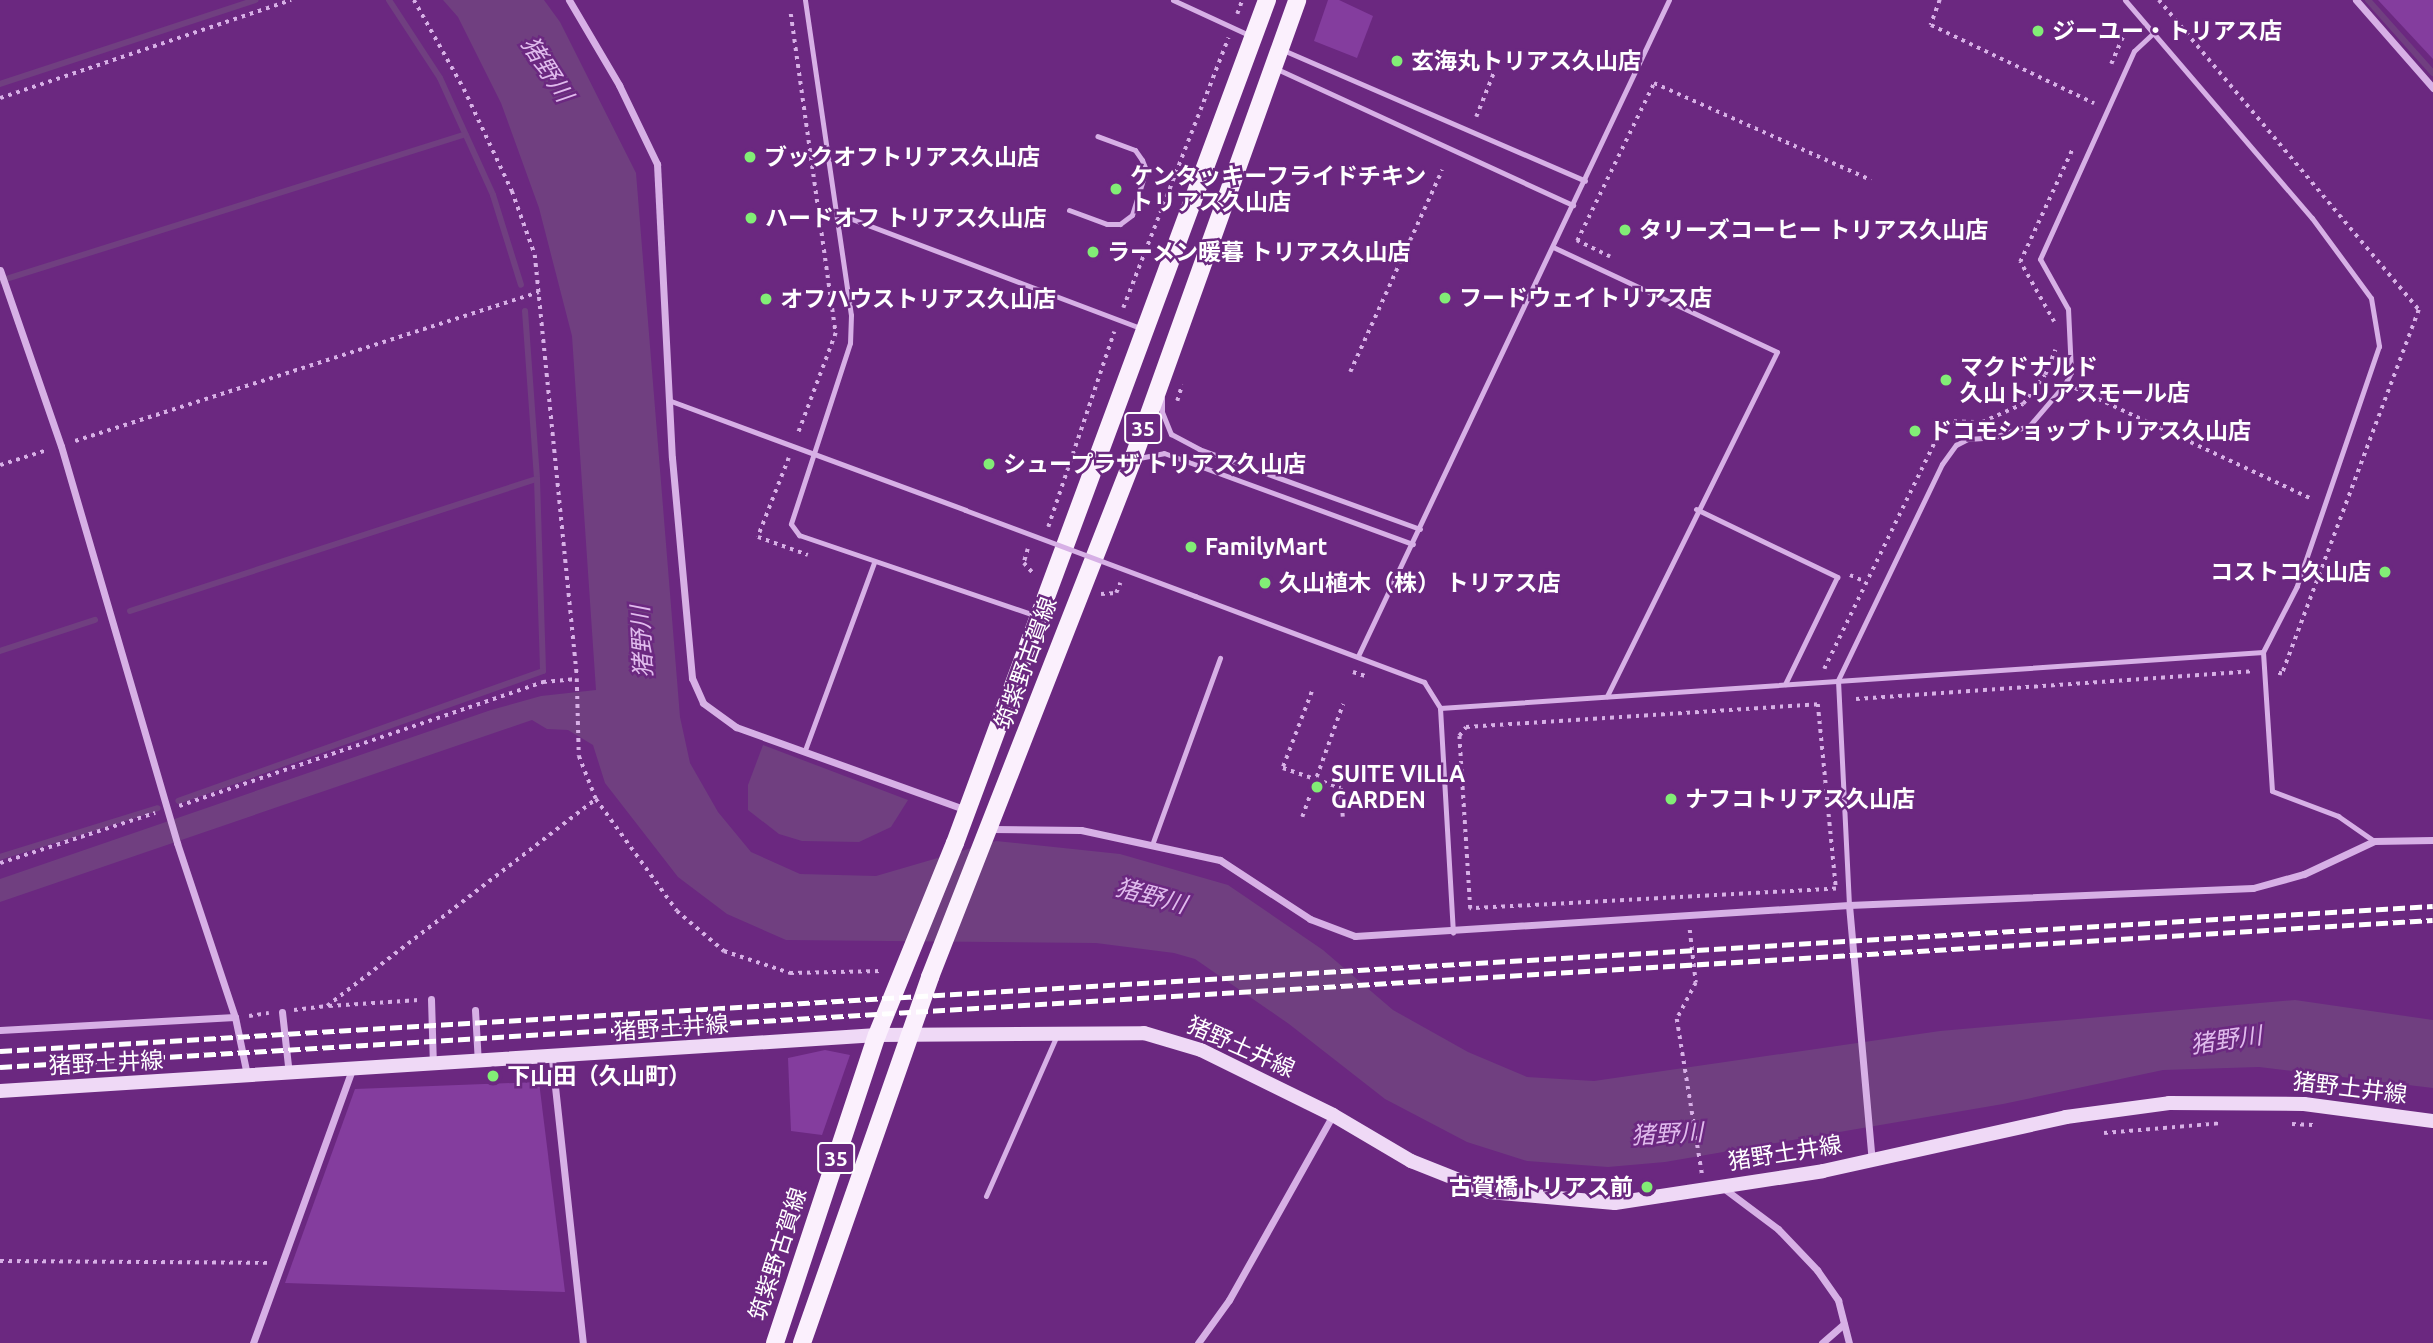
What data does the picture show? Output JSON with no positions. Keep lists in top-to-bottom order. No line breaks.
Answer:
{"streets":{"main road":["35","筑紫野古賀線","猪野土井線"]},"crossings":[["筑紫野古賀線","猪野土井線"]],"water":["猪野川"],"places":["ジーユー・トリアス店","玄海丸トリアス久山店","ブックオフトリアス久山店","ケンタッキーフライドチキン トリアス久山店","ハードオフ トリアス久山店","タリーズコーヒー トリアス久山店","ラーメン暖暮 トリアス久山店","フードウェイトリアス店","オフハウストリアス久山店","マクドナルド 久山トリアスモール店","ドコモショップトリアス久山店","シュープラザ トリアス久山店","FamilyMart","コストコ久山店","久山植木（株） トリアス店","SUITE VILLA GARDEN","ナフコトリアス久山店","下山田（久山町）","古賀橋トリアス前"]}
